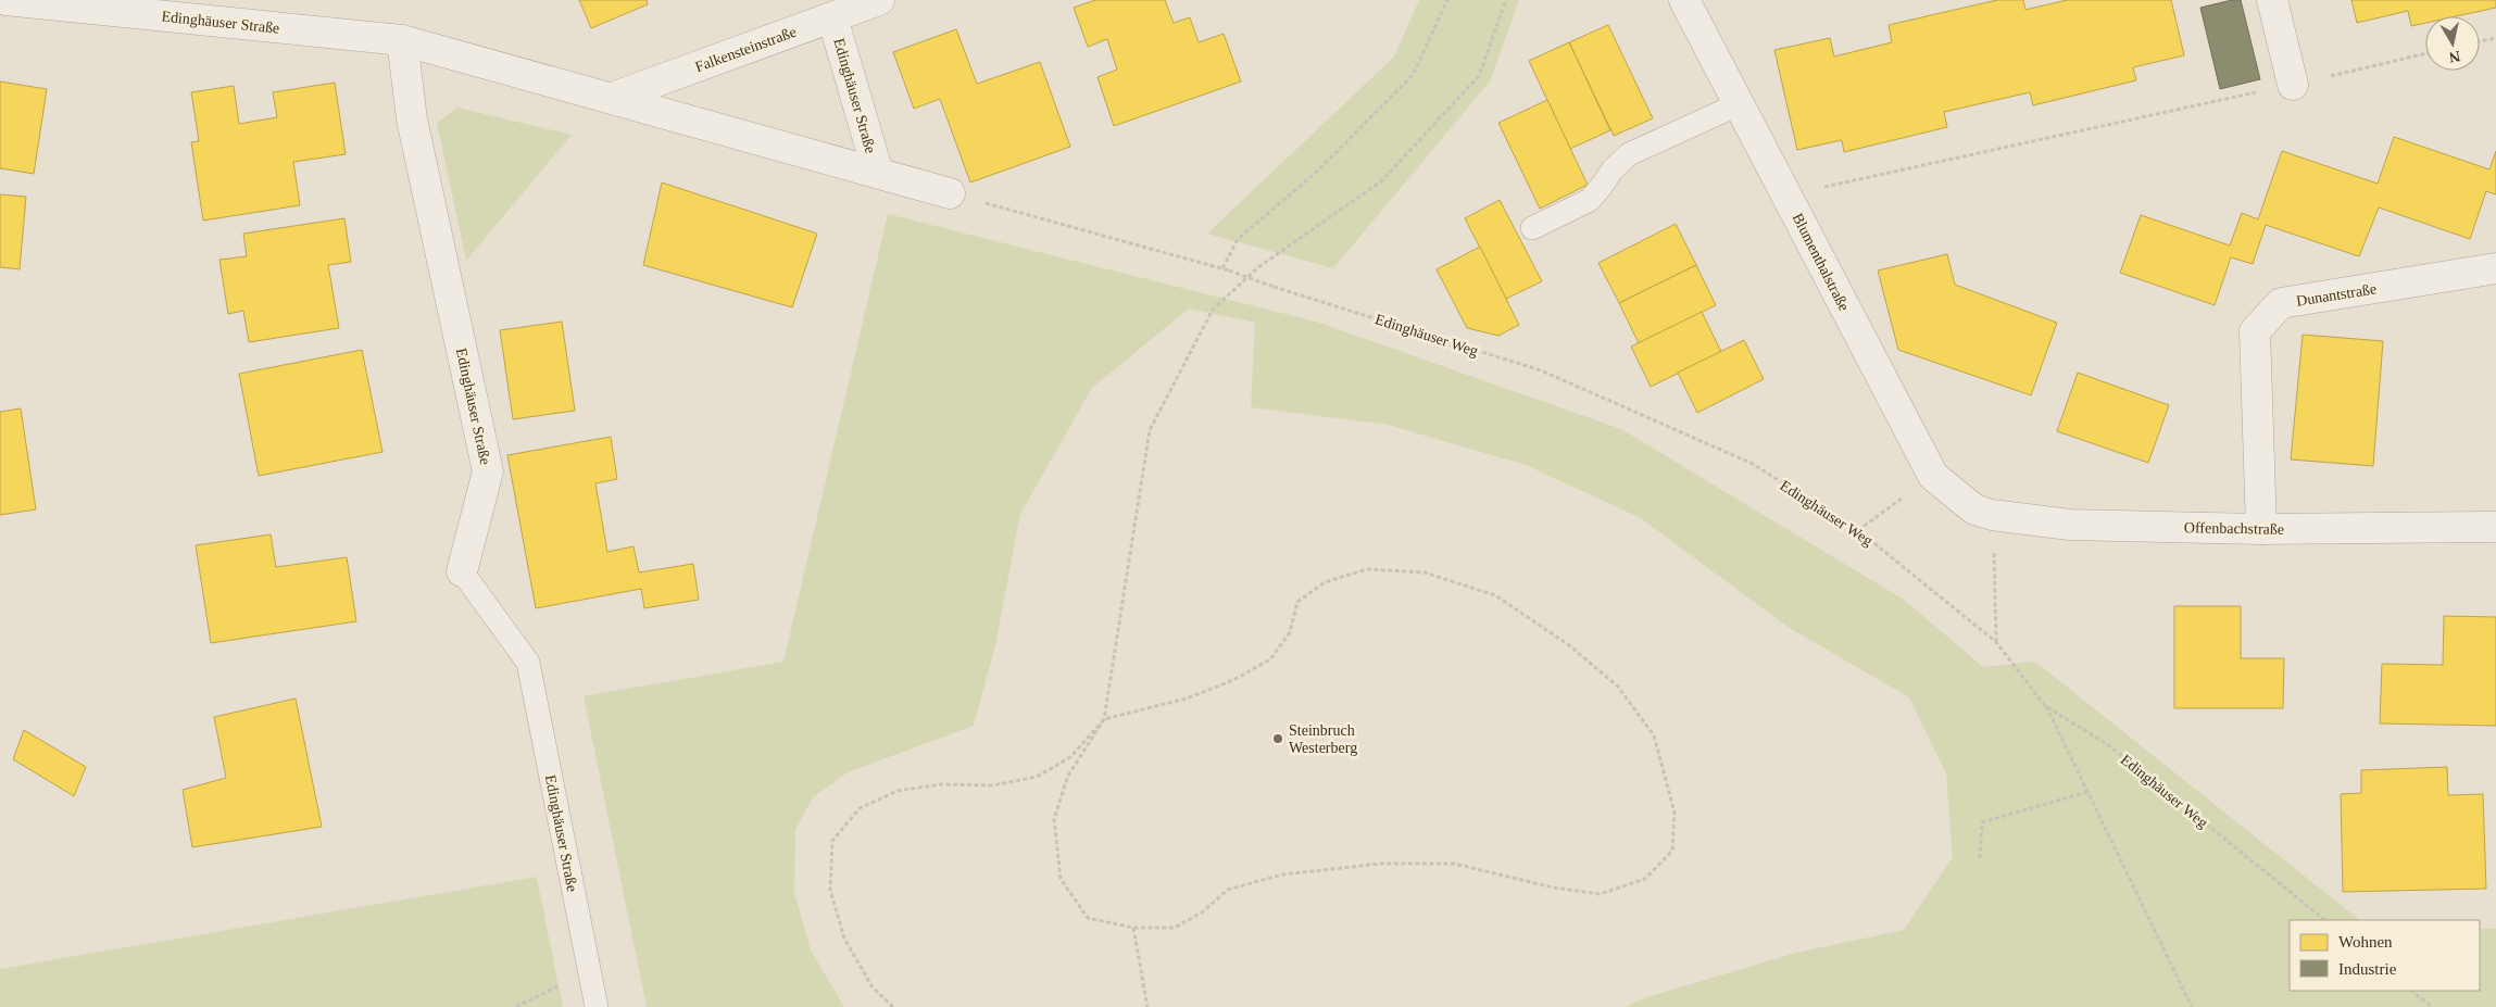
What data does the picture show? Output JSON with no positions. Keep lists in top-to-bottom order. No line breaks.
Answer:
{"streets":{"street":["Edinghäuser Straße","Falkensteinstraße","Blumenthalstraße","Dunantstraße","Offenbachstraße"],"path":["Edinghäuser Weg"]},"crossings":[["Edinghäuser Straße","Falkensteinstraße"],["Blumenthalstraße","Offenbachstraße"],["Dunantstraße","Offenbachstraße"]],"places":["Steinbruch Westerberg"],"legend":["Wohnen","Industrie"],"north":"bottom"}
